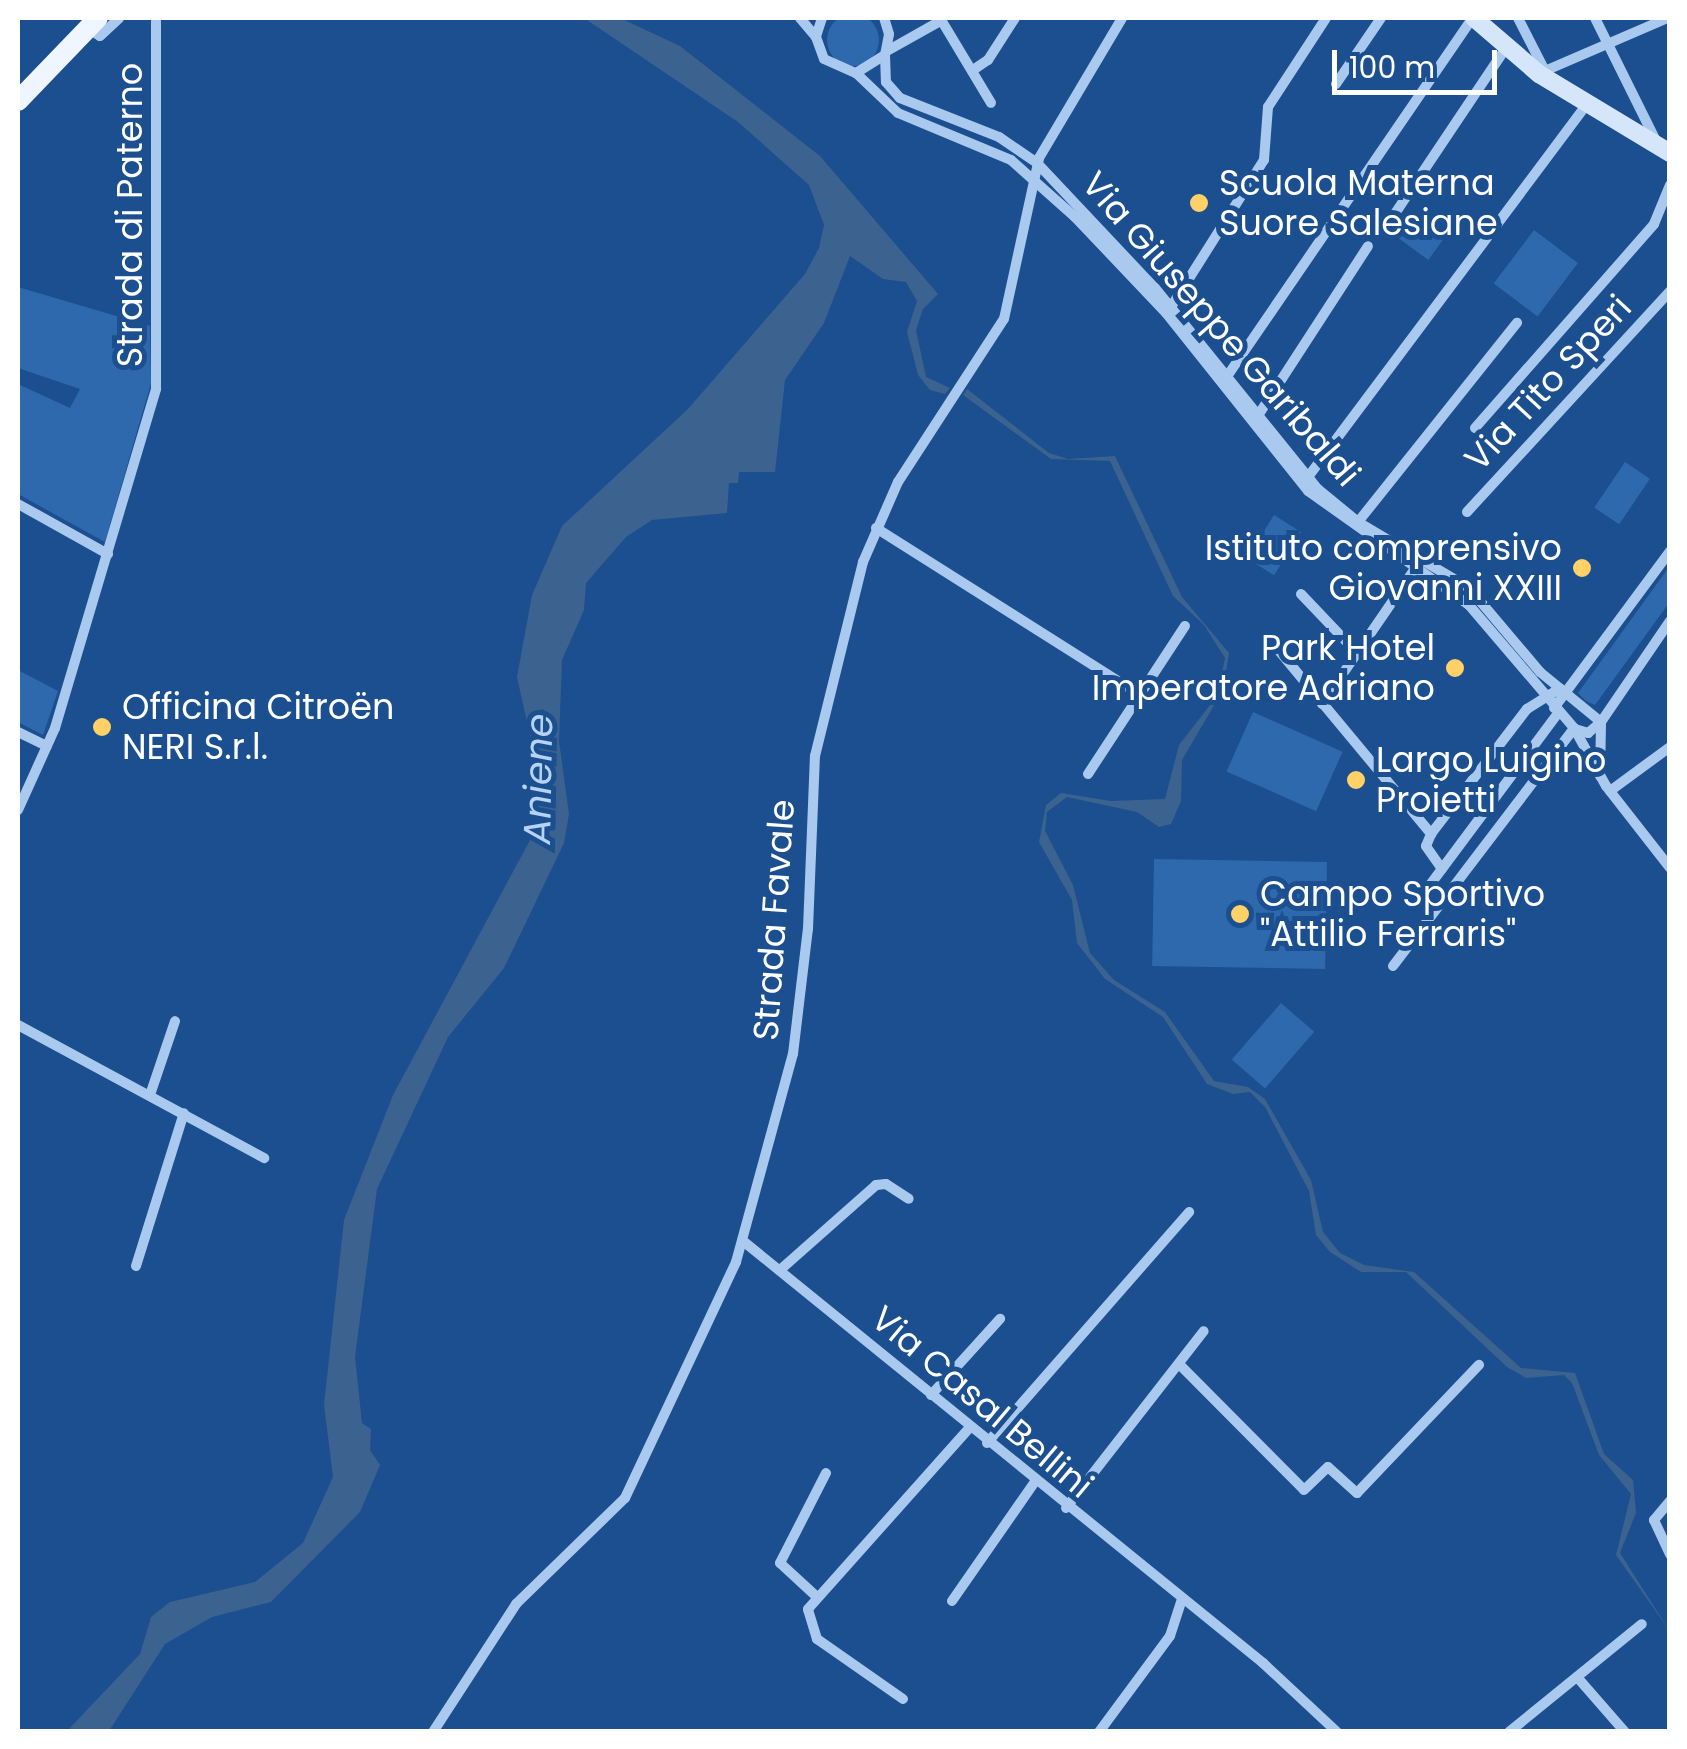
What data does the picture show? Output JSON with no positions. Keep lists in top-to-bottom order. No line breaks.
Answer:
{"streets":{"street":["Strada di Paterno","Via Giuseppe Garibaldi","Via Tito Speri","Strada Favale","Via Casal Bellini"]},"crossings":[["Via Giuseppe Garibaldi","Strada Favale"],["Strada Favale","Via Casal Bellini"]],"water":["Aniene"],"places":["Scuola Materna Suore Salesiane","Istituto comprensivo Giovanni XXIII","Park Hotel Imperatore Adriano","Officina Citroën NERI S.r.l.","Largo Luigino Proietti","Campo Sportivo \"Attilio Ferraris\""],"scale_bar":"100 m"}
